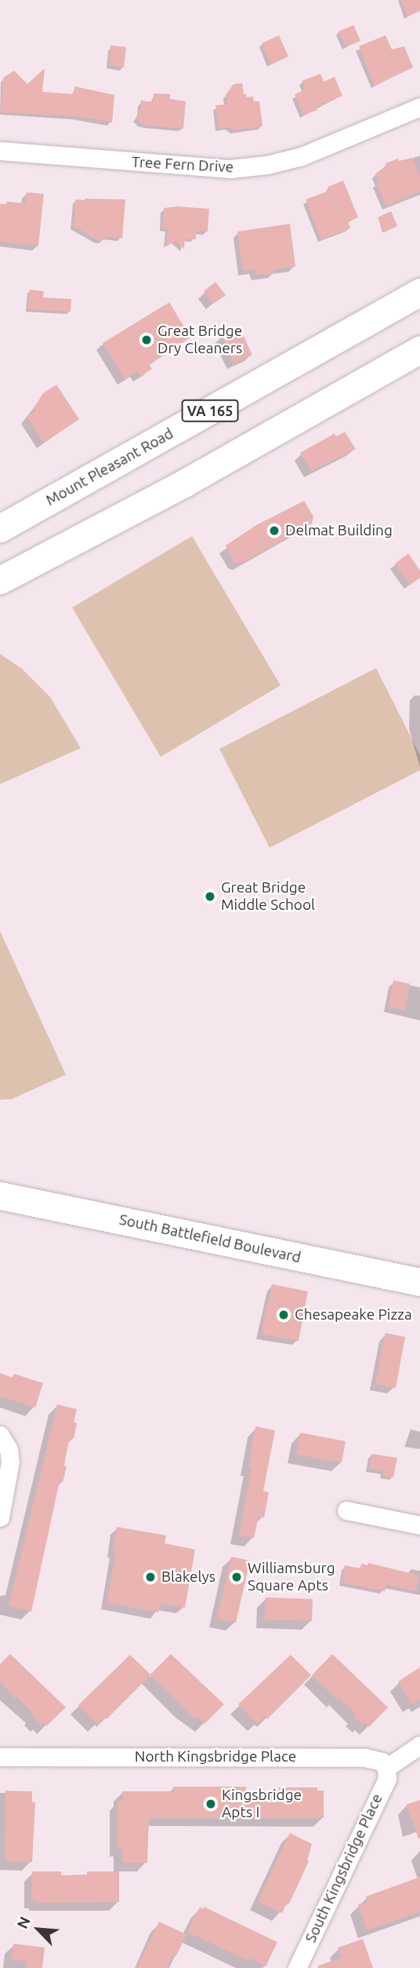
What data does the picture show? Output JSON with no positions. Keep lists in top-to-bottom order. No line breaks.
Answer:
{"streets":{"main road":["VA 165","Mount Pleasant Road","South Battlefield Boulevard"],"street":["Tree Fern Drive","North Kingsbridge Place","South Kingsbridge Place"]},"crossings":[["North Kingsbridge Place","South Kingsbridge Place"]],"places":["Great Bridge Dry Cleaners","Delmat Building","Great Bridge Middle School","Chesapeake Pizza","Blakelys","Williamsburg Square Apts","Kingsbridge Apts I"],"north":"top left"}
